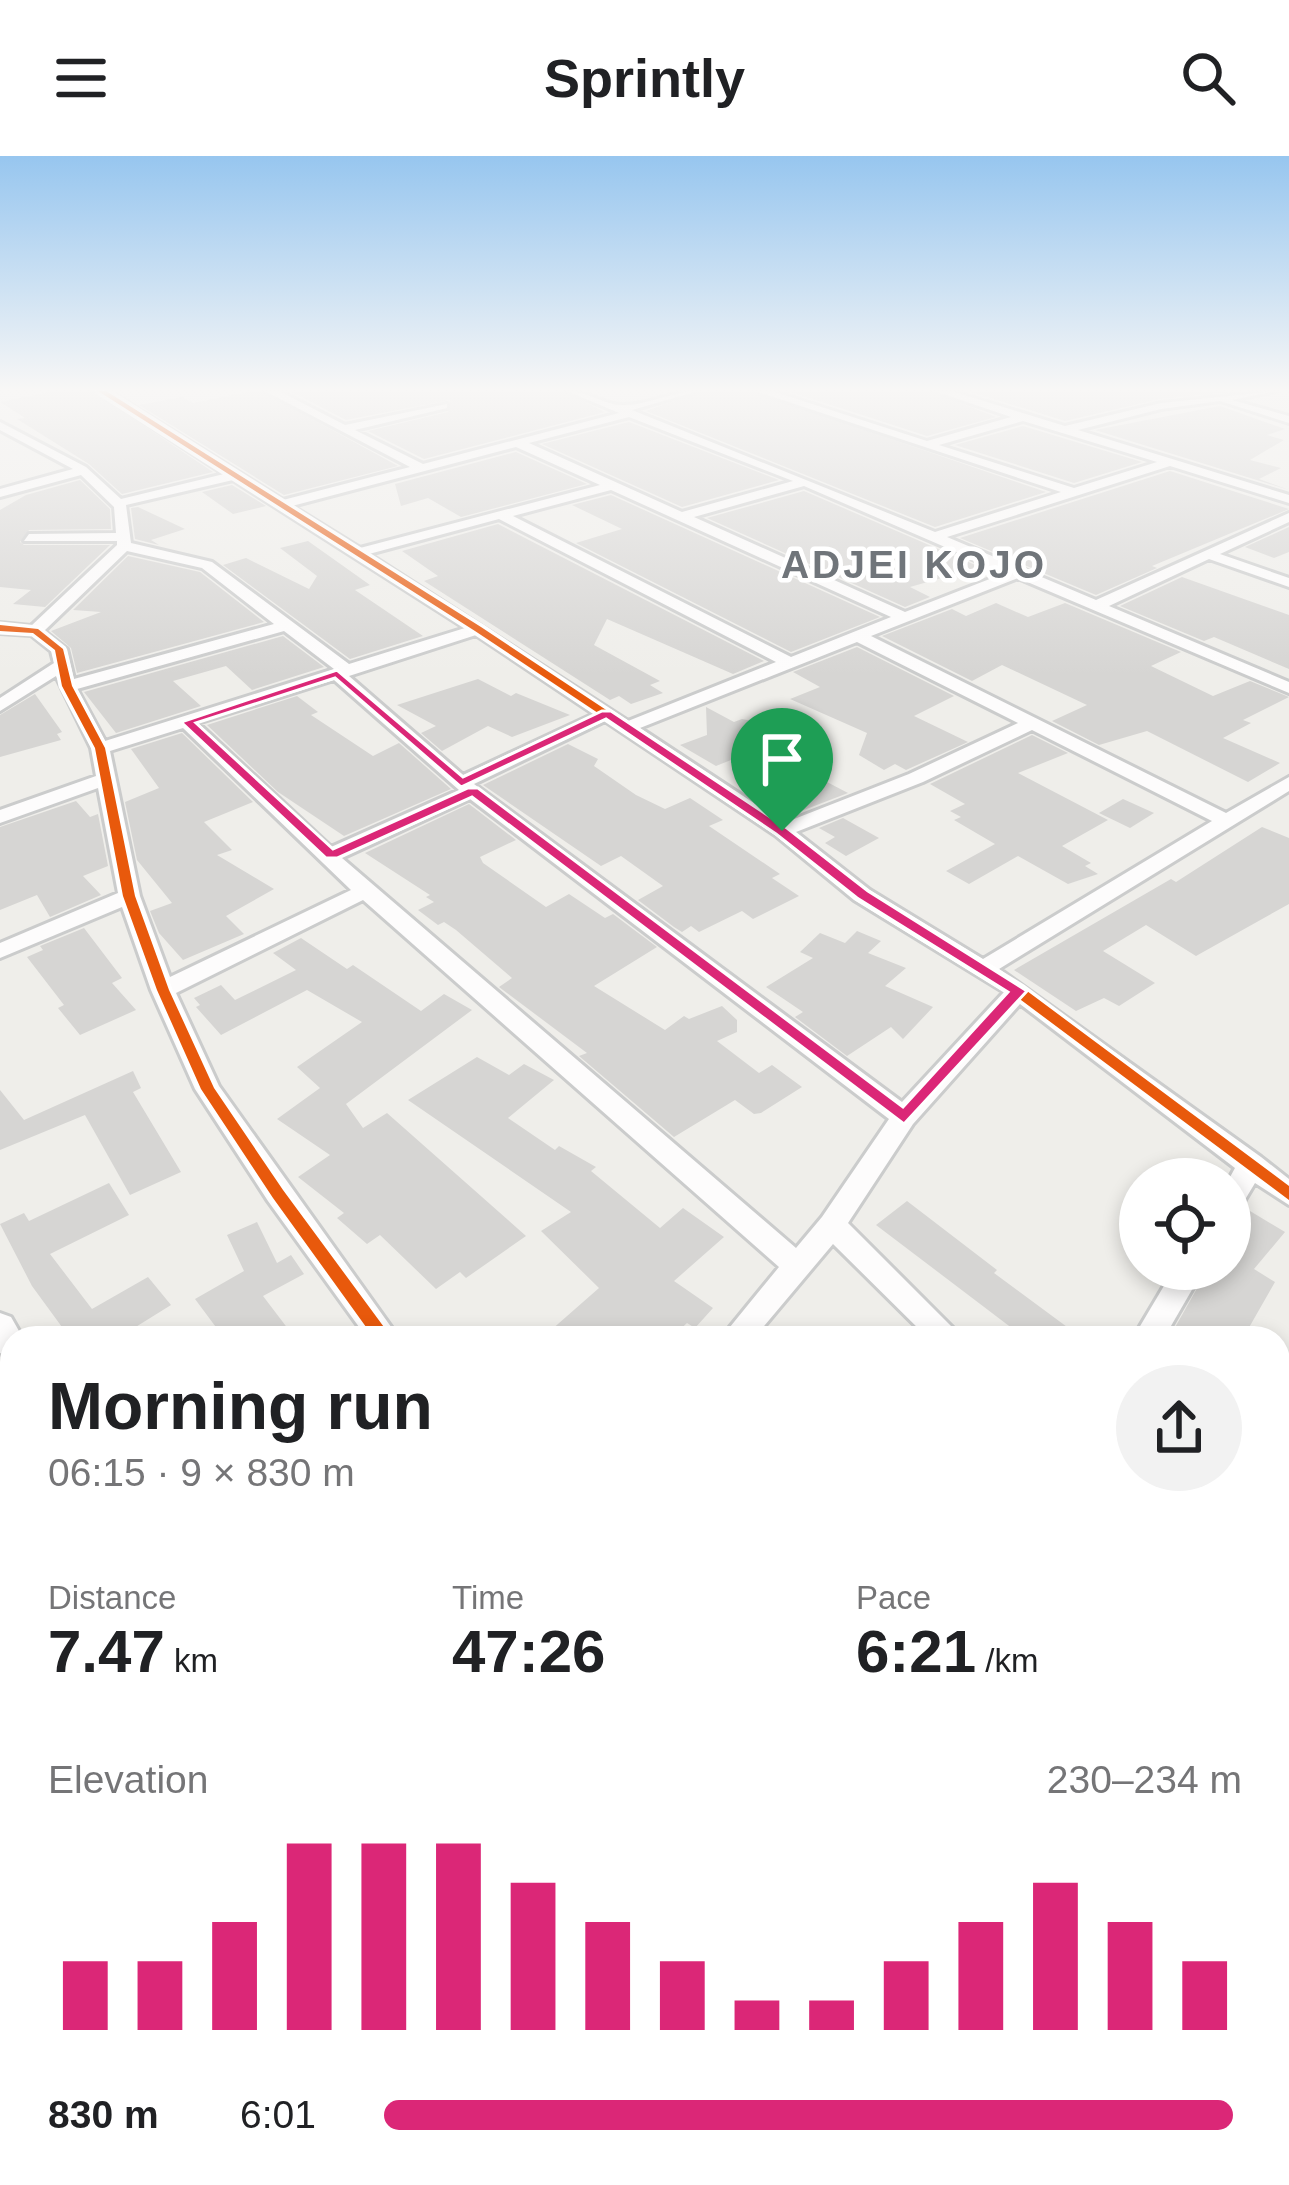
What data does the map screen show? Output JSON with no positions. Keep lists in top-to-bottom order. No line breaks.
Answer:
{"districts":["ADJEI KOJO"],"page":{"header":"Sprintly","heading":["Morning run","06:15 · 9 × 830 m"],"stats":[["Distance","7.47 km"],["Time","47:26"],["Pace","6:21 /km"]],"chart":["Elevation","230–234 m"],"list":[{"name":"830 m","note":"6:01"}]}}
